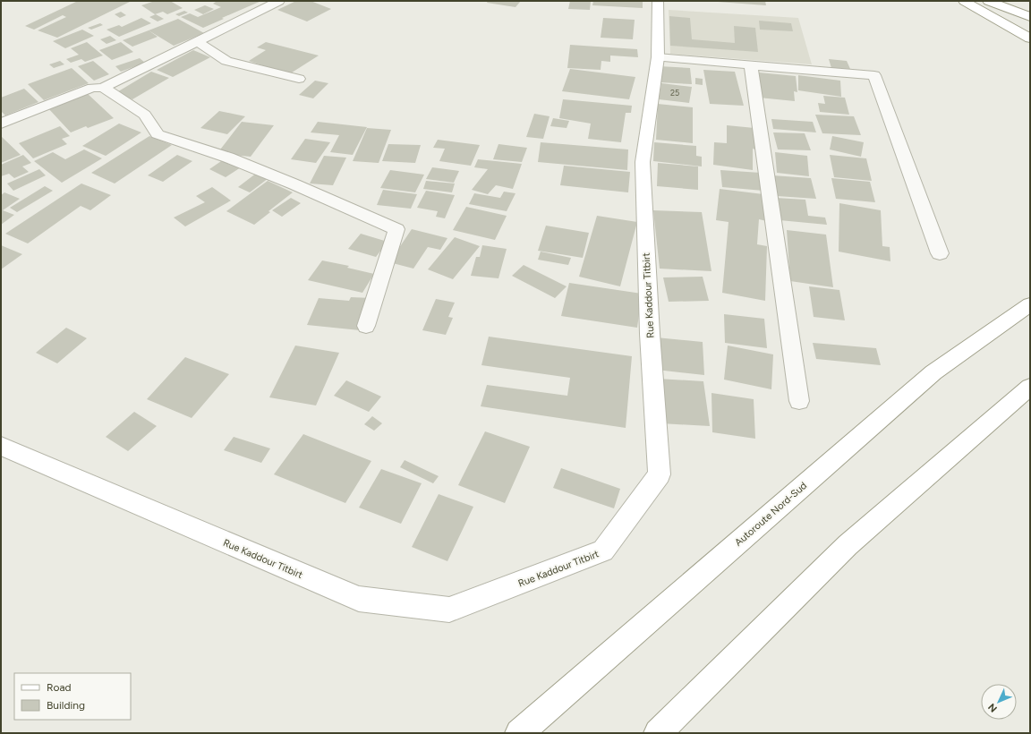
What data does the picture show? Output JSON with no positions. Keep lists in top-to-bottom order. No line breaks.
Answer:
{"streets":{"main road":["Rue Kaddour Titbirt","Autoroute Nord-Sud"]},"house_numbers":["25"],"legend":["Road","Building"],"north":"bottom left"}
